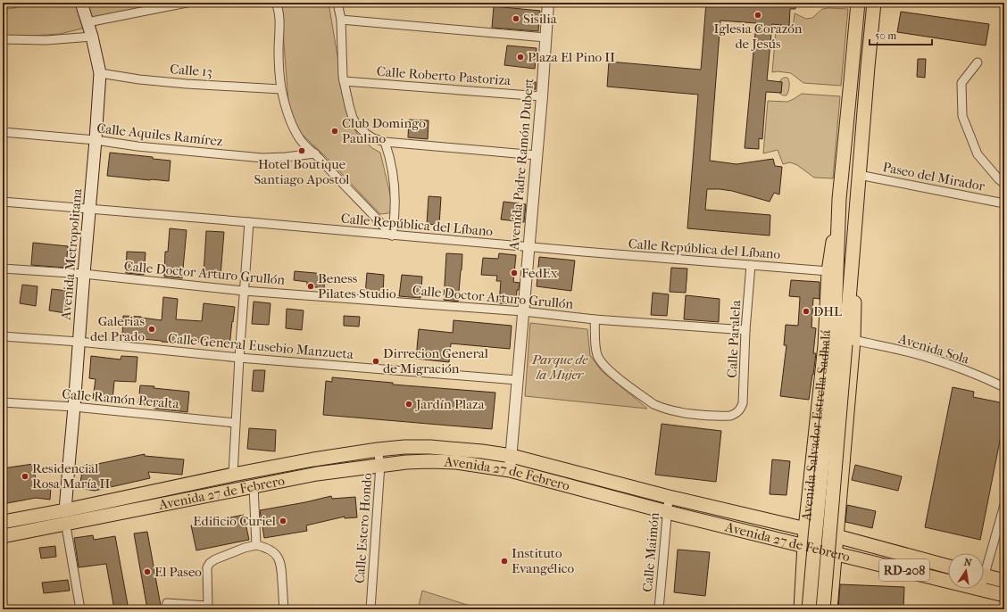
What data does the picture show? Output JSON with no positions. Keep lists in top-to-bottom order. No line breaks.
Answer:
{"streets":{"main road":["Avenida Metropolitana","Avenida Salvador Estrella Sadhalá","Avenida 27 de Febrero","RD-208"],"street":["Calle 13","Calle Roberto Pastoriza","Calle Aquiles Ramírez","Avenida Padre Ramón Dubert","Paseo del Mirador","Calle República del Líbano","Calle Doctor Arturo Grullón","Calle Paralela","Calle General Eusebio Manzueta","Avenida Sola","Calle Ramón Peralta","Calle Estero Hondo","Calle Maimón"]},"crossings":[["Calle 13","Avenida Metropolitana"],["Calle Roberto Pastoriza","Avenida Padre Ramón Dubert"],["Calle Aquiles Ramírez","Avenida Metropolitana"],["Avenida Padre Ramón Dubert","Calle República del Líbano"],["Avenida Padre Ramón Dubert","Calle Doctor Arturo Grullón"],["Avenida Padre Ramón Dubert","Calle General Eusebio Manzueta"],["Avenida Padre Ramón Dubert","Avenida 27 de Febrero"],["Paseo del Mirador","Avenida Salvador Estrella Sadhalá"],["Calle República del Líbano","Avenida Metropolitana"],["Calle República del Líbano","Calle Paralela"],["Calle República del Líbano","Avenida Salvador Estrella Sadhalá"],["Avenida Metropolitana","Calle Doctor Arturo Grullón"],["Avenida Metropolitana","Calle General Eusebio Manzueta"],["Avenida Metropolitana","Calle Ramón Peralta"],["Avenida Metropolitana","Avenida 27 de Febrero"],["Calle Doctor Arturo Grullón","Calle Paralela"],["Avenida Sola","Avenida Salvador Estrella Sadhalá"],["Avenida Salvador Estrella Sadhalá","Avenida 27 de Febrero"],["Avenida 27 de Febrero","Calle Estero Hondo"],["Avenida 27 de Febrero","Calle Maimón"]],"parks":["Parque de la Mujer"],"places":["Iglesia Corazón de Jesús","Sisilia","Plaza El Pino II","Club Domingo Paulino","Hotel Boutique Santiago Apostol","FedEx","Beness Pilates Studio","DHL","Galerias del Prado","Dirrecion General de Migración","Jardín Plaza","Residencial Rosa María II","Edificio Curiel","Instituto Evangélico","El Paseo"],"scale_bar":"50 m","north":"top"}
